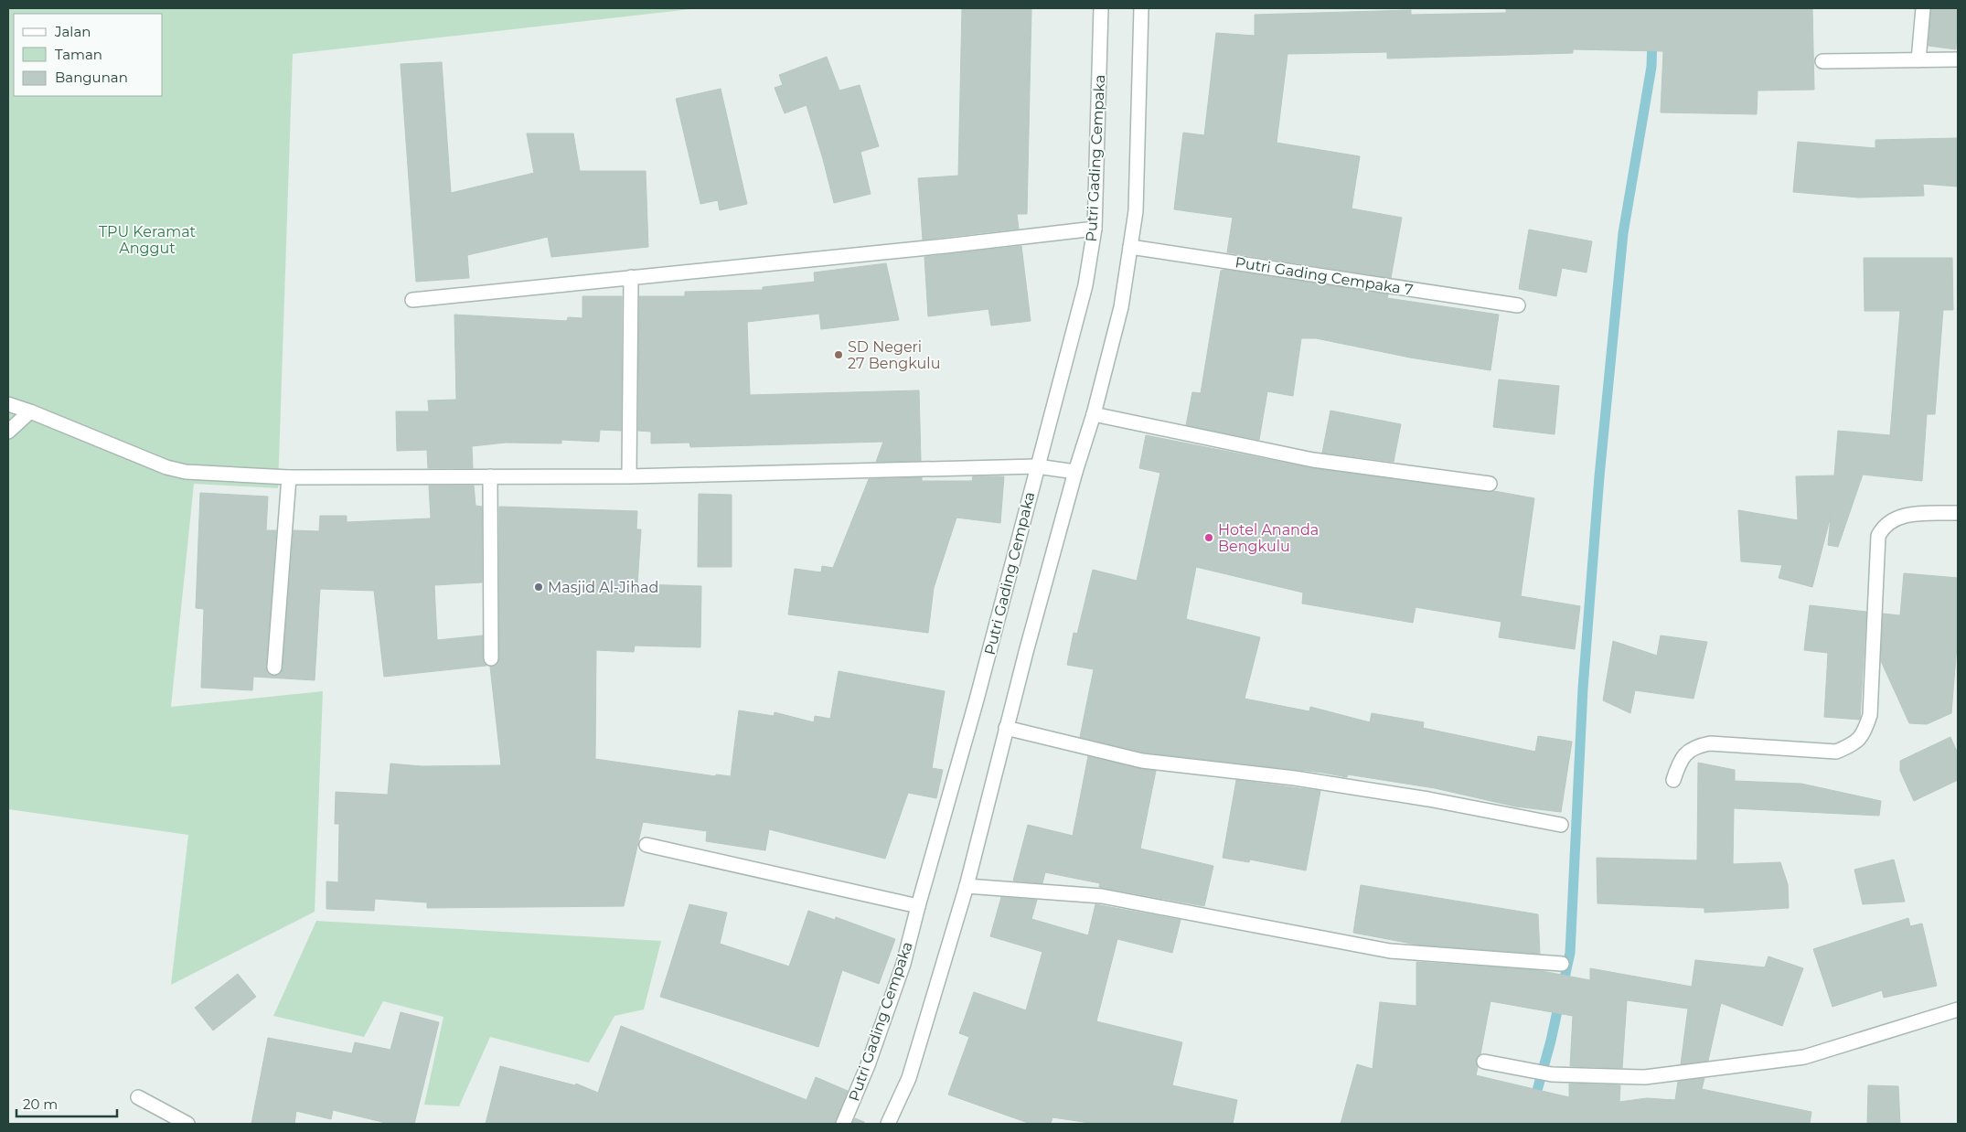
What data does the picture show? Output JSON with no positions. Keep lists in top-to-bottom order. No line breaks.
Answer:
{"streets":{"street":["Putri Gading Cempaka","Putri Gading Cempaka 7"]},"parks":["TPU Keramat Anggut"],"places":["SD Negeri 27 Bengkulu","Hotel Ananda Bengkulu","Masjid Al-Jihad"],"legend":["Jalan","Taman","Bangunan"],"scale_bar":"20 m"}
